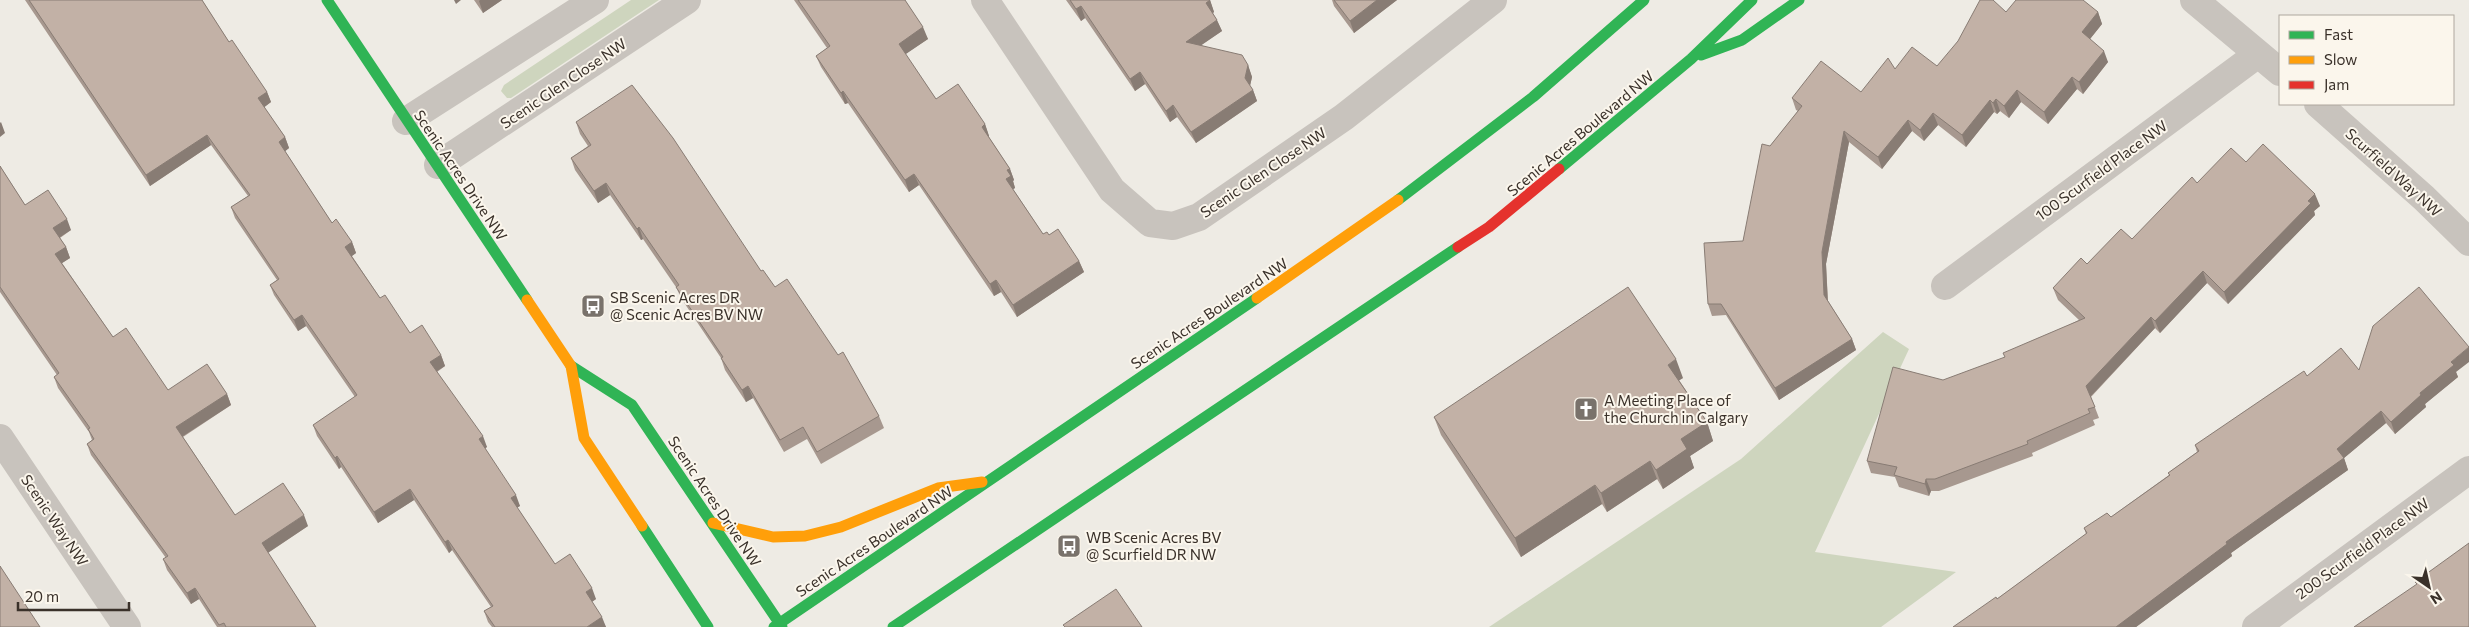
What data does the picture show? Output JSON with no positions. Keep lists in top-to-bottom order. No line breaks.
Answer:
{"streets":{"street":["Scenic Glen Close NW","Scenic Acres Boulevard NW","100 Scurfield Place NW","Scurfield Way NW","Scenic Acres Drive NW","Scenic Way NW","200 Scurfield Place NW"]},"crossings":[["Scenic Glen Close NW","Scenic Acres Drive NW"],["Scenic Acres Boulevard NW","Scenic Acres Drive NW"]],"places":{"bus stop":["SB Scenic Acres DR @ Scenic Acres BV NW","WB Scenic Acres BV @ Scurfield DR NW"],"church":["A Meeting Place of the Church in Calgary"]},"legend":["Fast","Slow","Jam"],"scale_bar":"20 m","north":"bottom right"}
